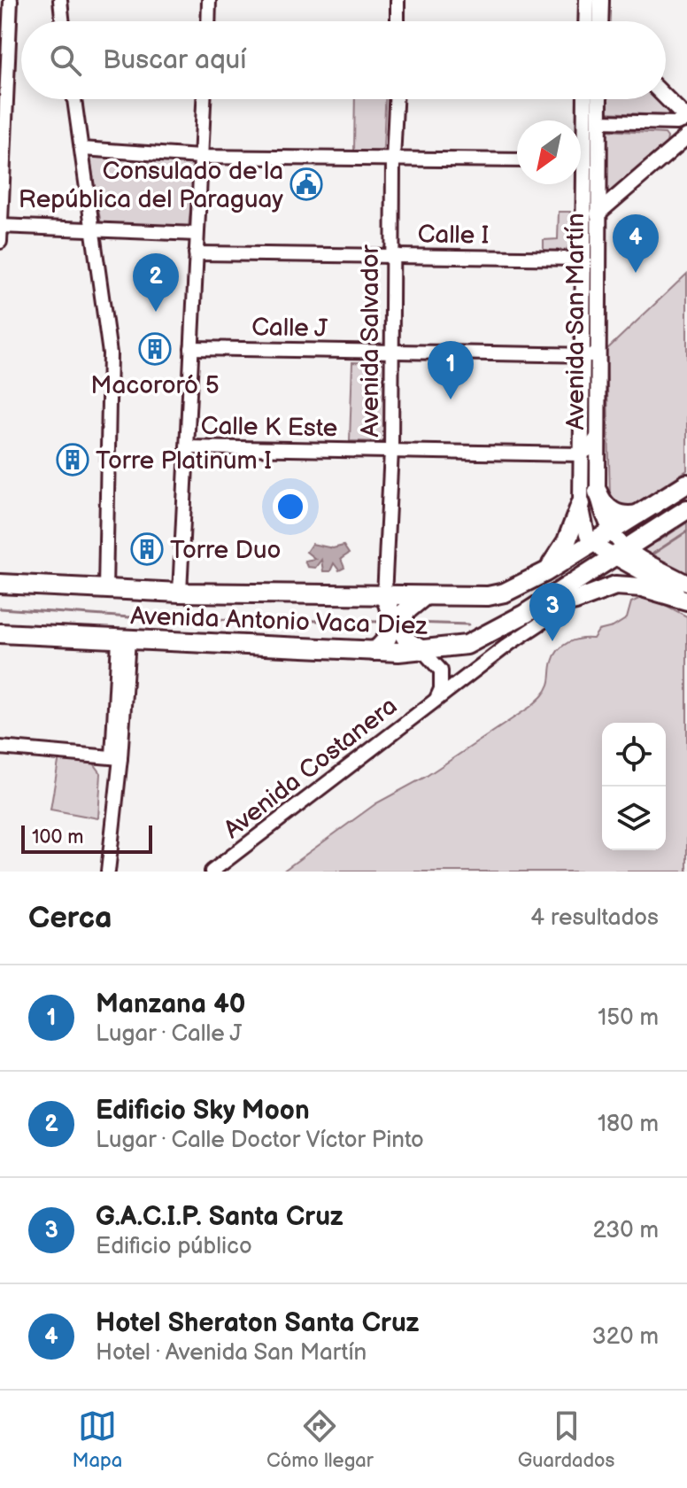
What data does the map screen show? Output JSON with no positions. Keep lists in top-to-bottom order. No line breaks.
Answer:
{"streets":{"highway":["Avenida Antonio Vaca Diez"],"main road":["Avenida San Martín"],"street":["Calle I","Calle J","Avenida Salvador","Calle K Este","Avenida Costanera"]},"crossings":[["Calle I","Avenida San Martín"],["Calle I","Avenida Salvador"],["Avenida San Martín","Calle J"],["Avenida San Martín","Calle K Este"],["Avenida San Martín","Avenida Antonio Vaca Diez"],["Calle J","Avenida Salvador"],["Avenida Salvador","Calle K Este"],["Avenida Salvador","Avenida Antonio Vaca Diez"]],"places":{"public building":["Consulado de la República del Paraguay"],"building":["Macororó 5","Torre Platinum I","Torre Duo"]},"scale_bar":"100 m","north":"bottom left","page":{"search":"Buscar aquí","pins":["4","2","1","3"],"scale":"100 m","heading":["Cerca","4 resultados"],"list":[{"mark":"1","name":"Manzana 40","note":"Lugar · Calle J","value":"150 m"},{"mark":"2","name":"Edificio Sky Moon","note":"Lugar · Calle Doctor Víctor Pinto","value":"180 m"},{"mark":"3","name":"G.A.C.I.P. Santa Cruz","note":"Edificio público","value":"230 m"},{"mark":"4","name":"Hotel Sheraton Santa Cruz","note":"Hotel · Avenida San Martín","value":"320 m"}],"nav":["Mapa","Cómo llegar","Guardados"]}}
